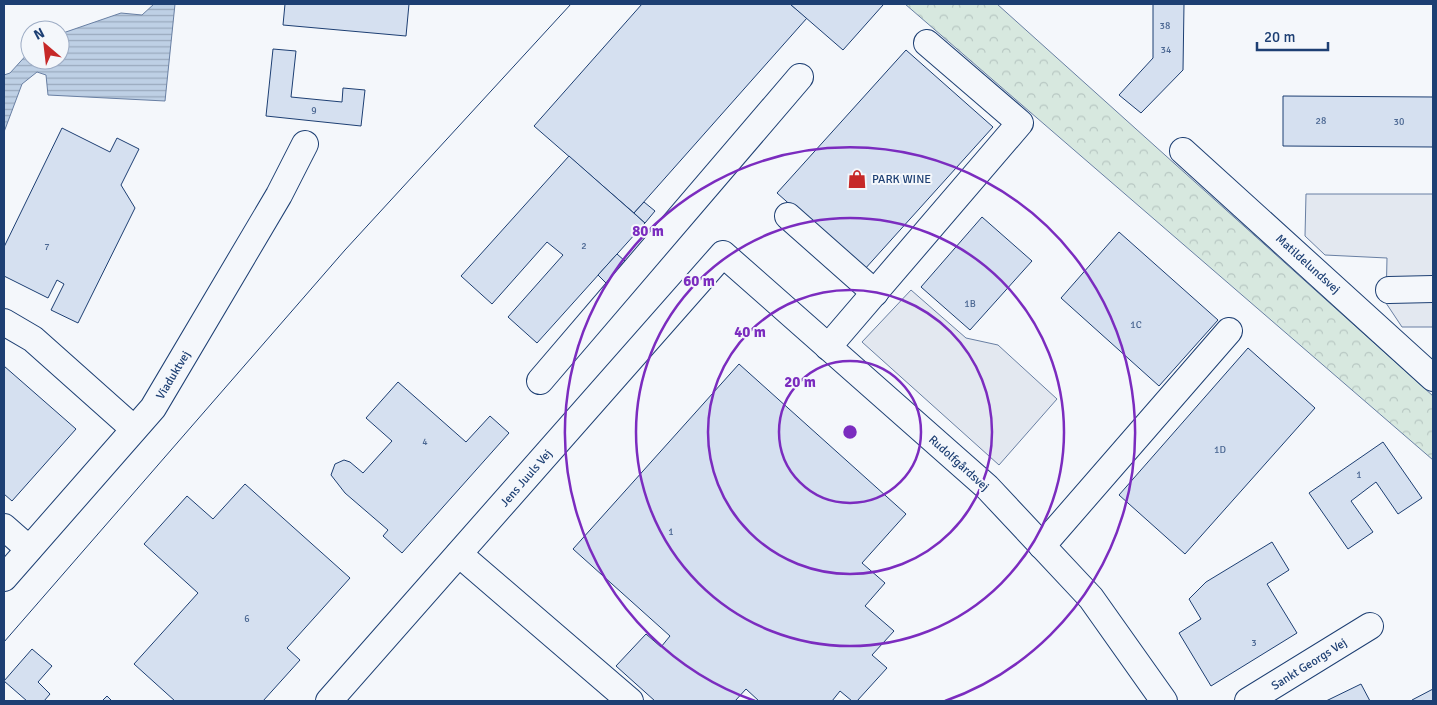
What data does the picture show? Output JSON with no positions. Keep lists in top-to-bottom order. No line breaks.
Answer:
{"streets":{"street":["Matildelundsvej","Viaduktvej","Rudolfgårdsvej","Jens Juuls Vej","Sankt Georgs Vej"]},"crossings":[["Rudolfgårdsvej","Jens Juuls Vej"]],"places":{"shop":["PARK WINE"]},"house_numbers":["38","34","9","28","30","2","7","1B","1C","4","1D","1","1","6","3"],"scale_bar":"20 m","north":"top left","rings":["80 m","60 m","40 m","20 m"]}
